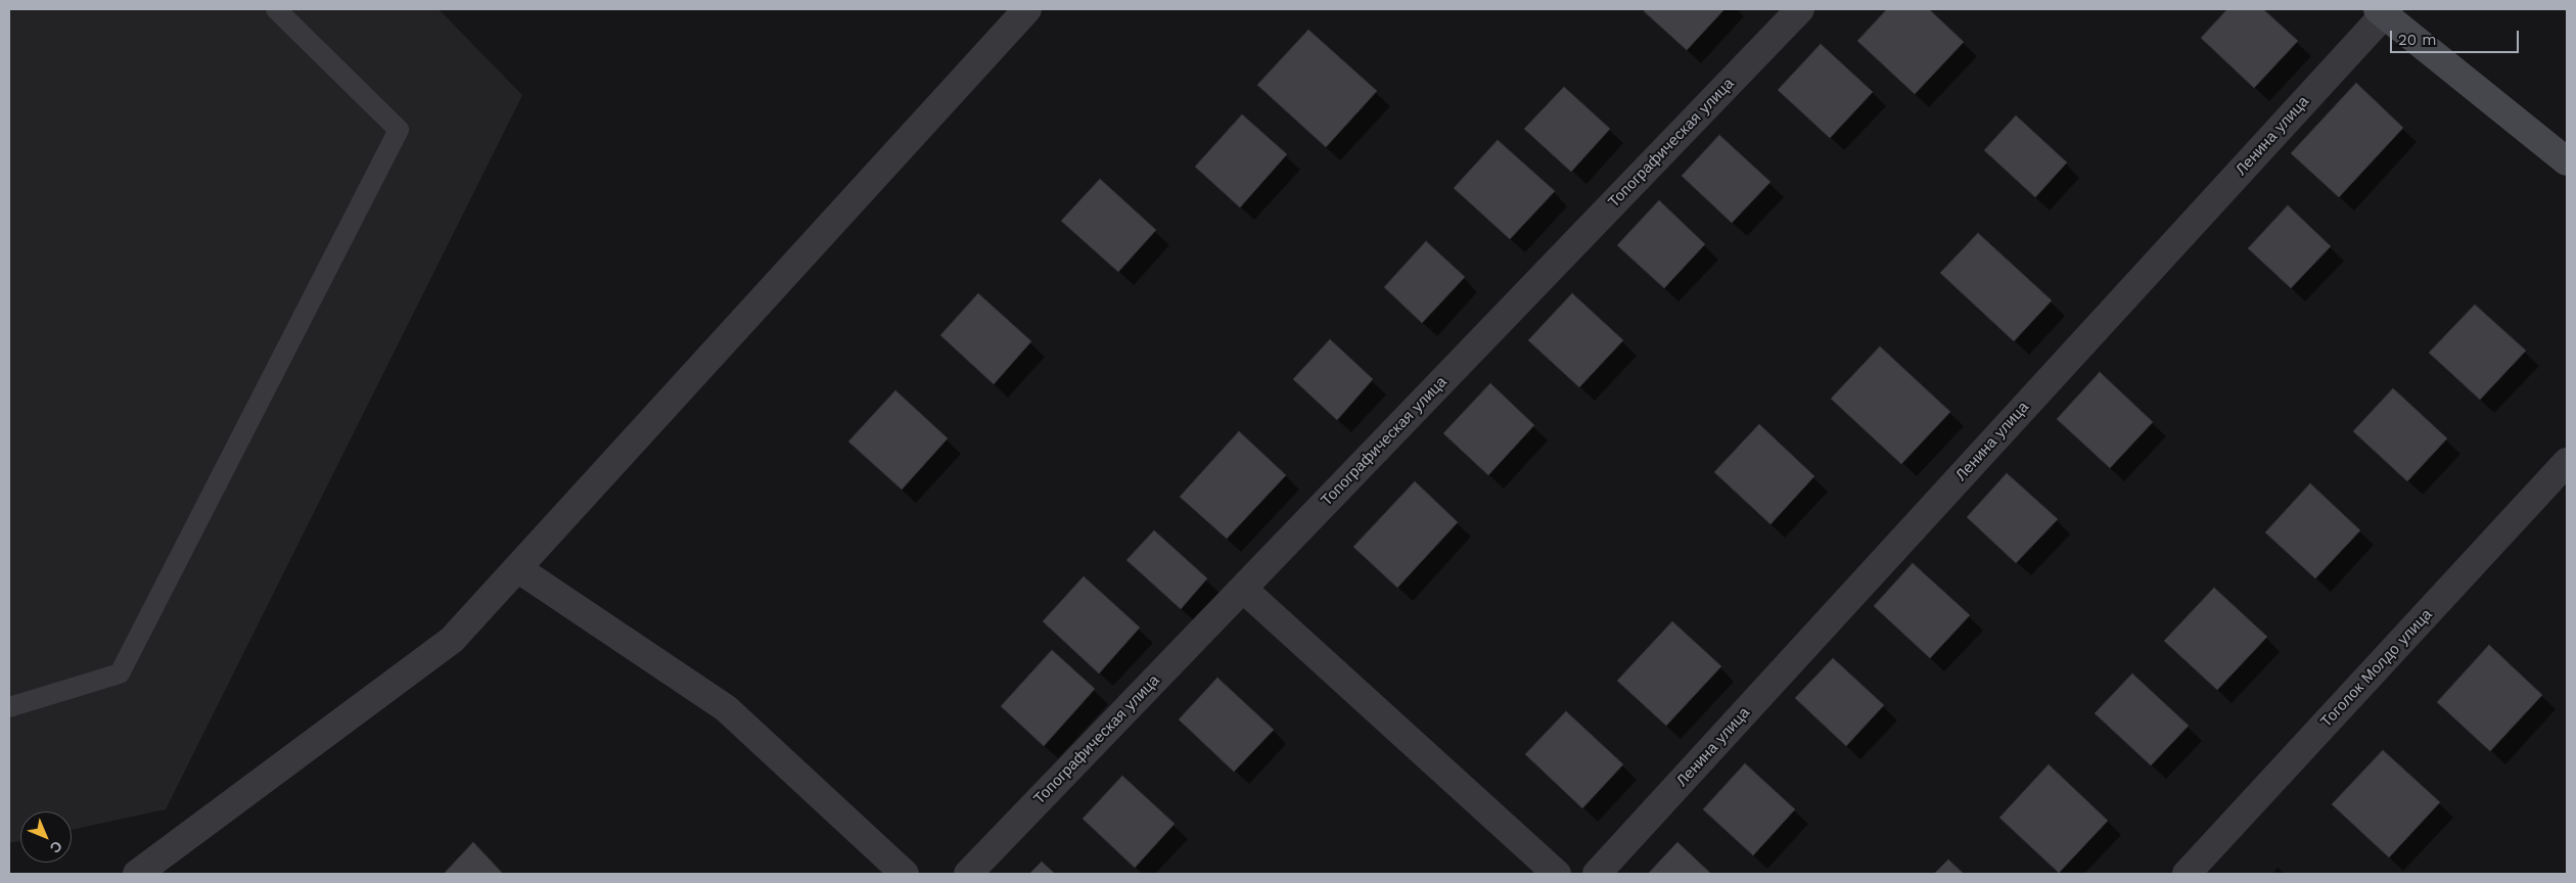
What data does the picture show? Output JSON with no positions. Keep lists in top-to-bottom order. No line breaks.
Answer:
{"streets":{"street":["Ленина улица","Топографическая улица","Тоголок Молдо улица"]},"scale_bar":"20 m","north":"bottom right"}
